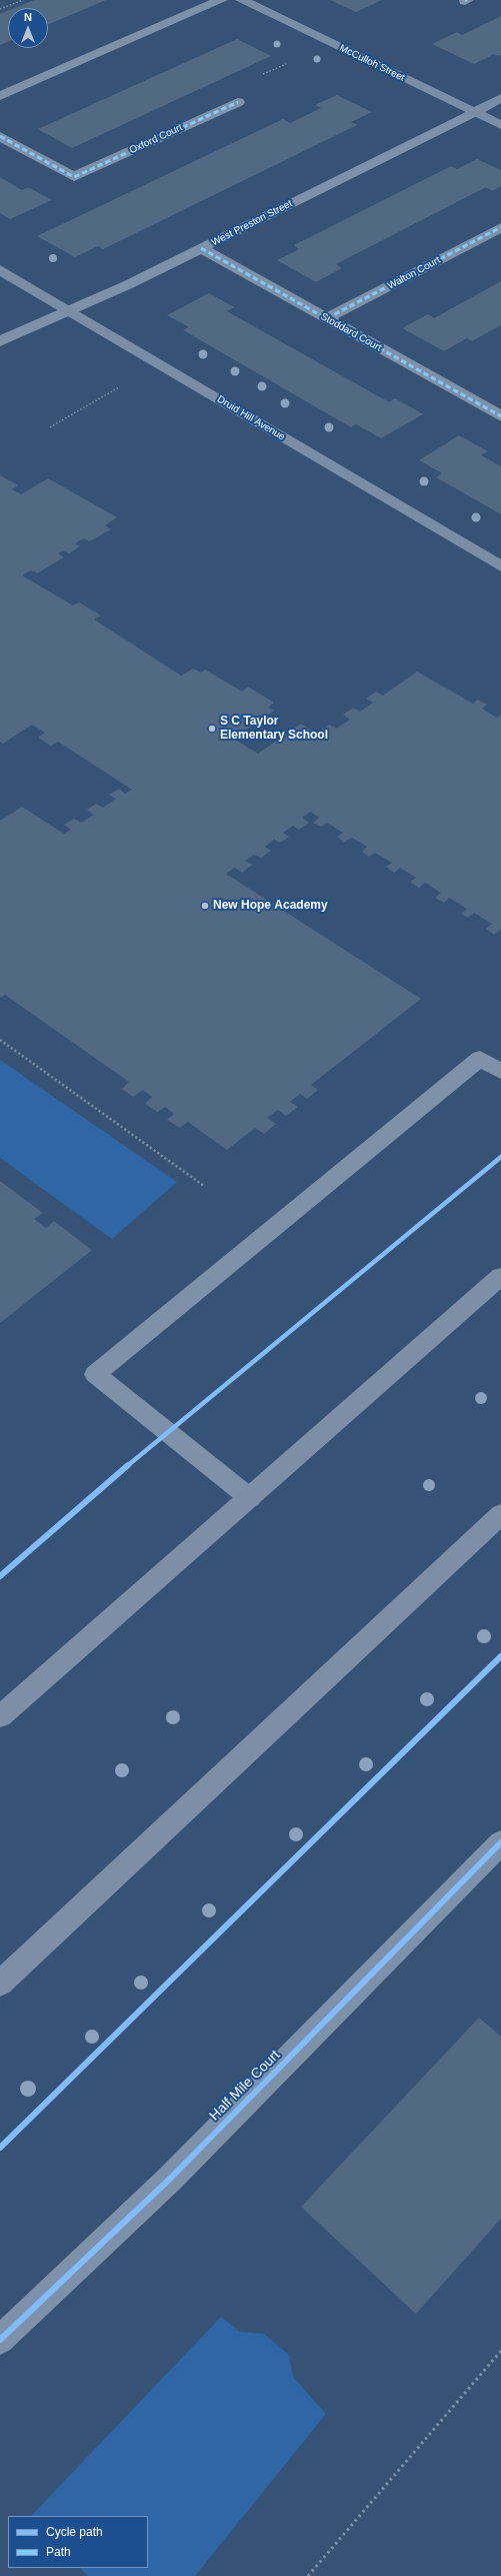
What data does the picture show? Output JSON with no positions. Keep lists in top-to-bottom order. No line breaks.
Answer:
{"streets":{"main road":["McCulloh Street","West Preston Street","Druid Hill Avenue"],"street":["Oxford Court","Walton Court","Stoddard Court","Half Mile Court"]},"crossings":[["McCulloh Street","West Preston Street"],["West Preston Street","Stoddard Court"],["West Preston Street","Druid Hill Avenue"],["Walton Court","Stoddard Court"]],"places":["S C Taylor Elementary School","New Hope Academy"],"legend":["Cycle path","Path"],"north":"top"}
